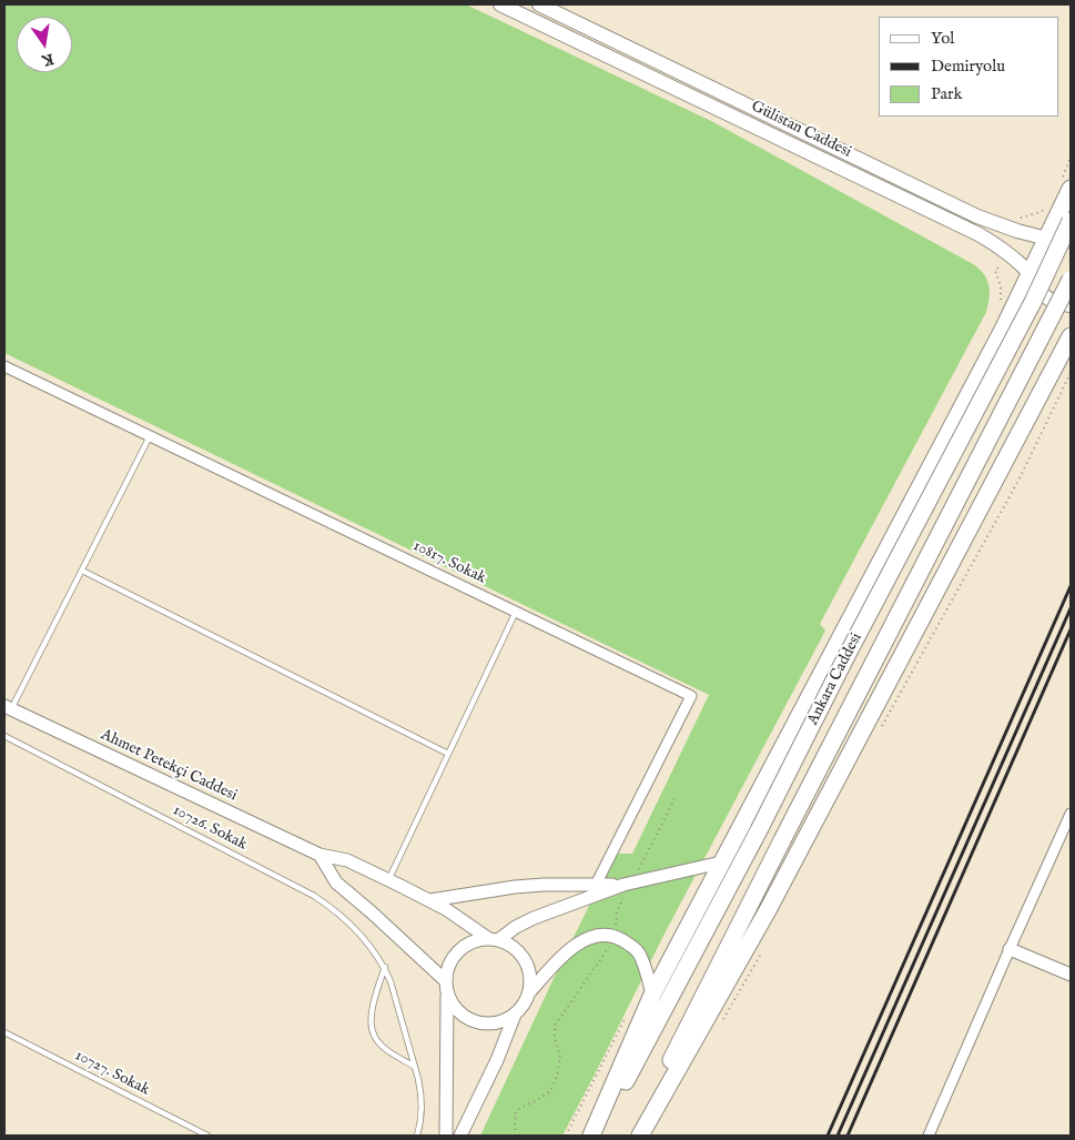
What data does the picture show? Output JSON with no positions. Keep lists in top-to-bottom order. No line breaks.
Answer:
{"streets":{"highway":["Ankara Caddesi"],"main road":["Gülistan Caddesi"],"street":["10817. Sokak","Ahmet Petekçi Caddesi"],"lane":["10726. Sokak","10727. Sokak"]},"legend":["Yol","Demiryolu","Park"],"north":"bottom"}
